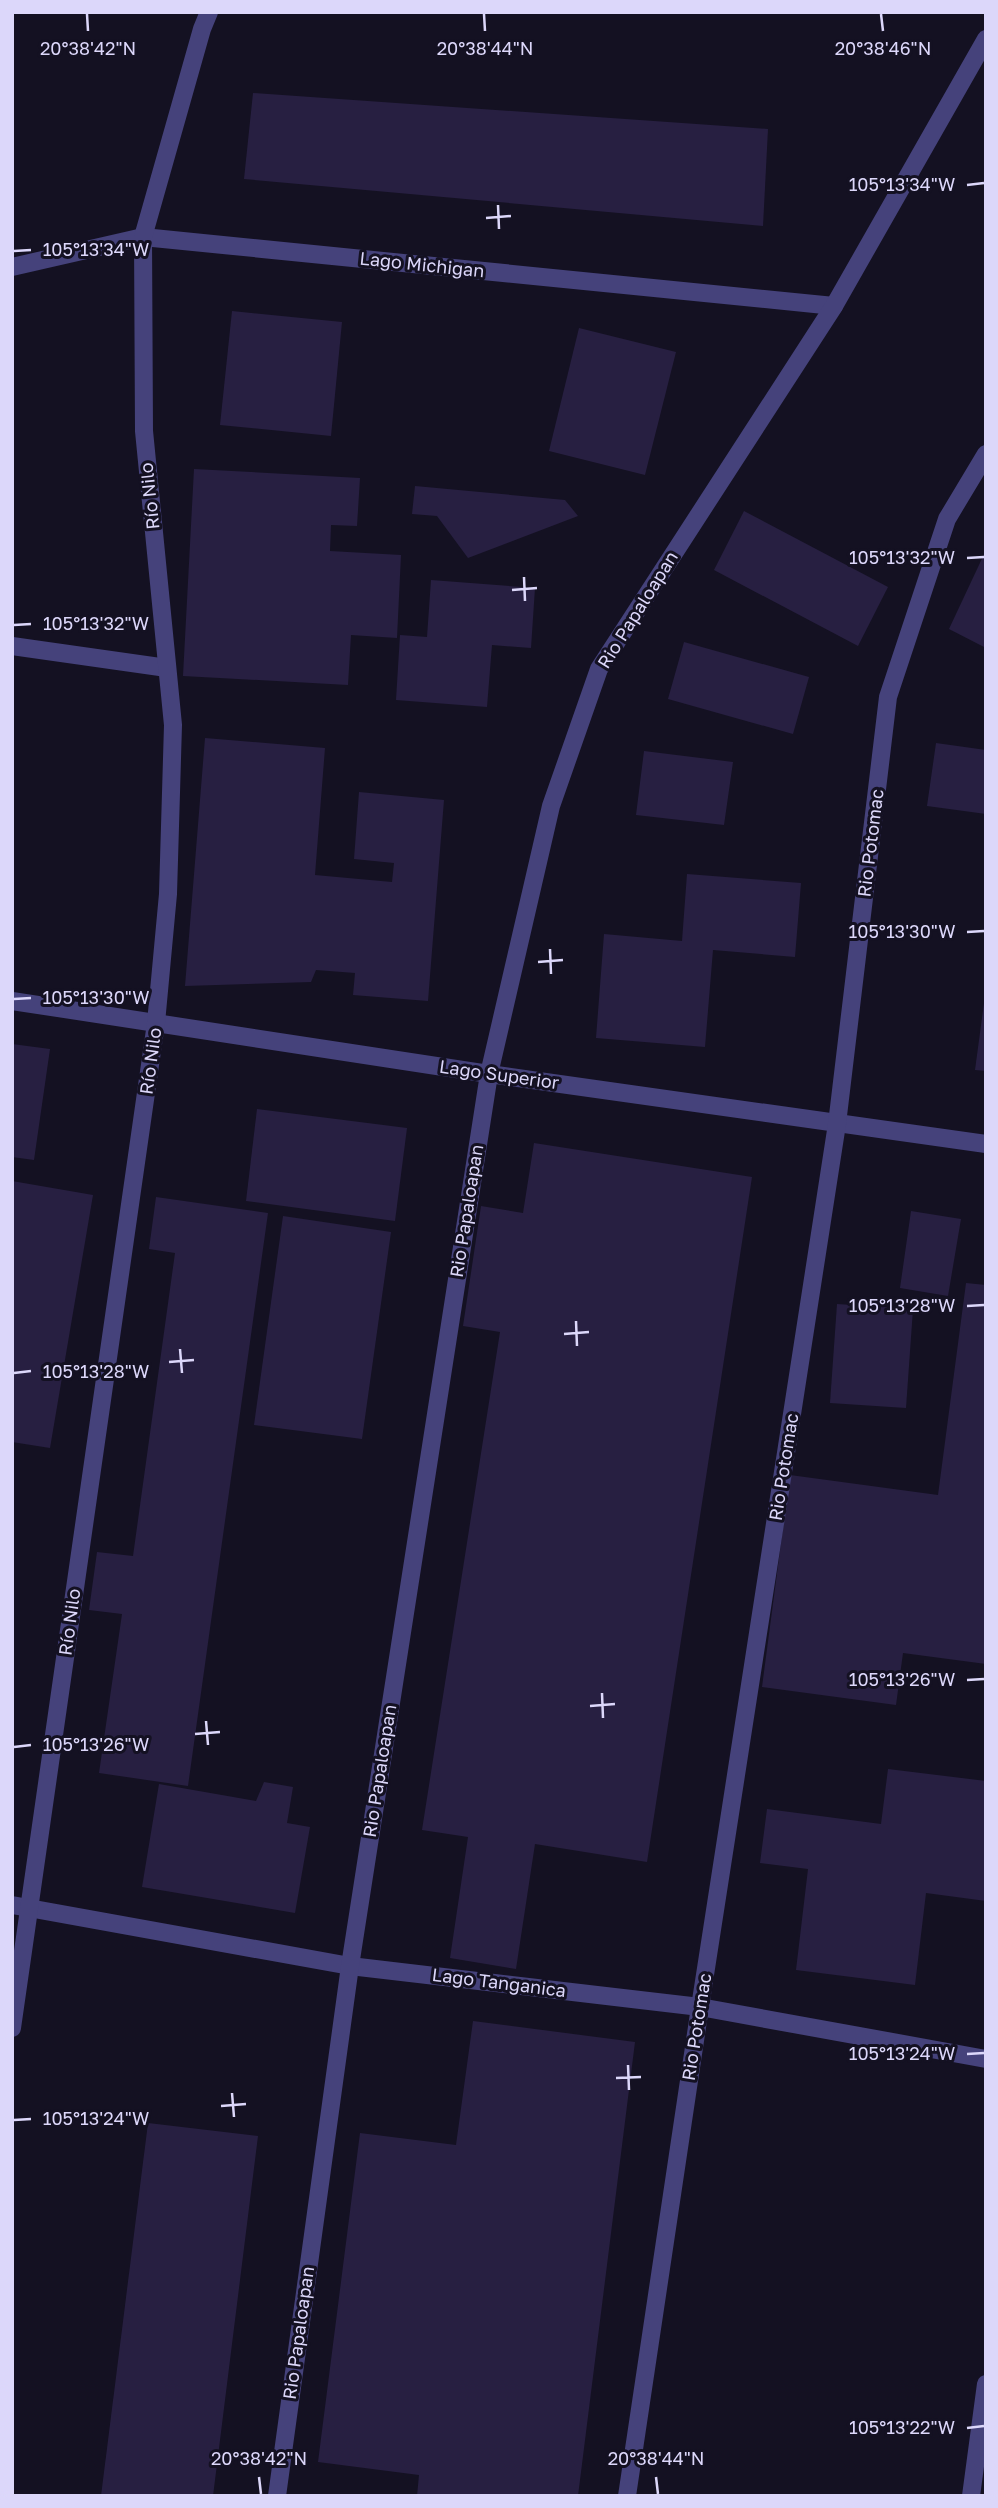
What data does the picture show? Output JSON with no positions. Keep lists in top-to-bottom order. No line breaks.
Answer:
{"streets":{"street":["Lago Michigan","Río Nilo","Rio Papaloapan","Rio Potomac","Lago Superior","Lago Tanganica"]},"crossings":[["Lago Michigan","Río Nilo"],["Lago Michigan","Rio Papaloapan"],["Río Nilo","Lago Superior"],["Río Nilo","Lago Tanganica"],["Rio Papaloapan","Lago Superior"],["Rio Papaloapan","Lago Tanganica"],["Rio Potomac","Lago Superior"],["Rio Potomac","Lago Tanganica"]],"coordinates":["20°38'42\"N","20°38'44\"N","20°38'46\"N","105°13'34\"W","105°13'32\"W","105°13'30\"W","105°13'28\"W","105°13'26\"W","105°13'24\"W","105°13'22\"W"]}
